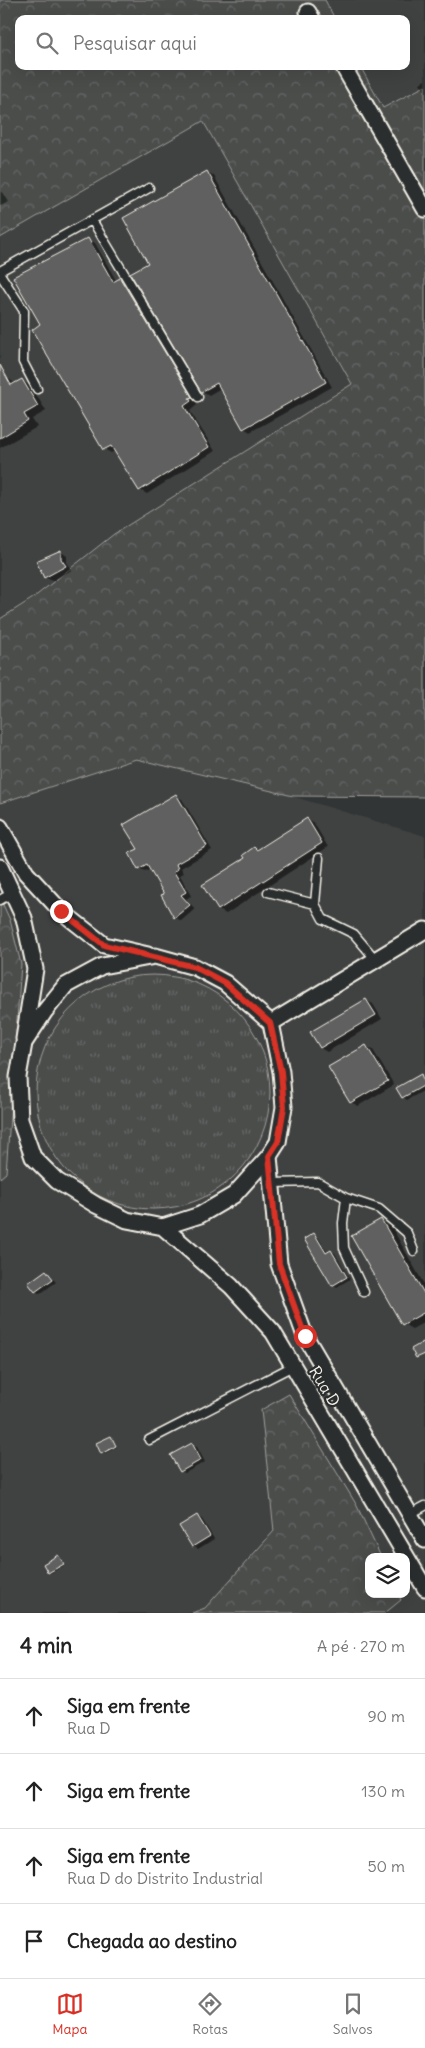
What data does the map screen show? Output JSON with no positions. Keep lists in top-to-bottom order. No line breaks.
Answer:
{"streets":{"street":["Rua D"]},"page":{"search":"Pesquisar aqui","heading":["4 min","A pé · 270 m"],"list":[["Siga em frente","Rua D","90 m"],["Siga em frente","130 m"],["Siga em frente","Rua D do Distrito Industrial","50 m"],"Chegada ao destino"],"nav":["Mapa","Rotas","Salvos"]}}
